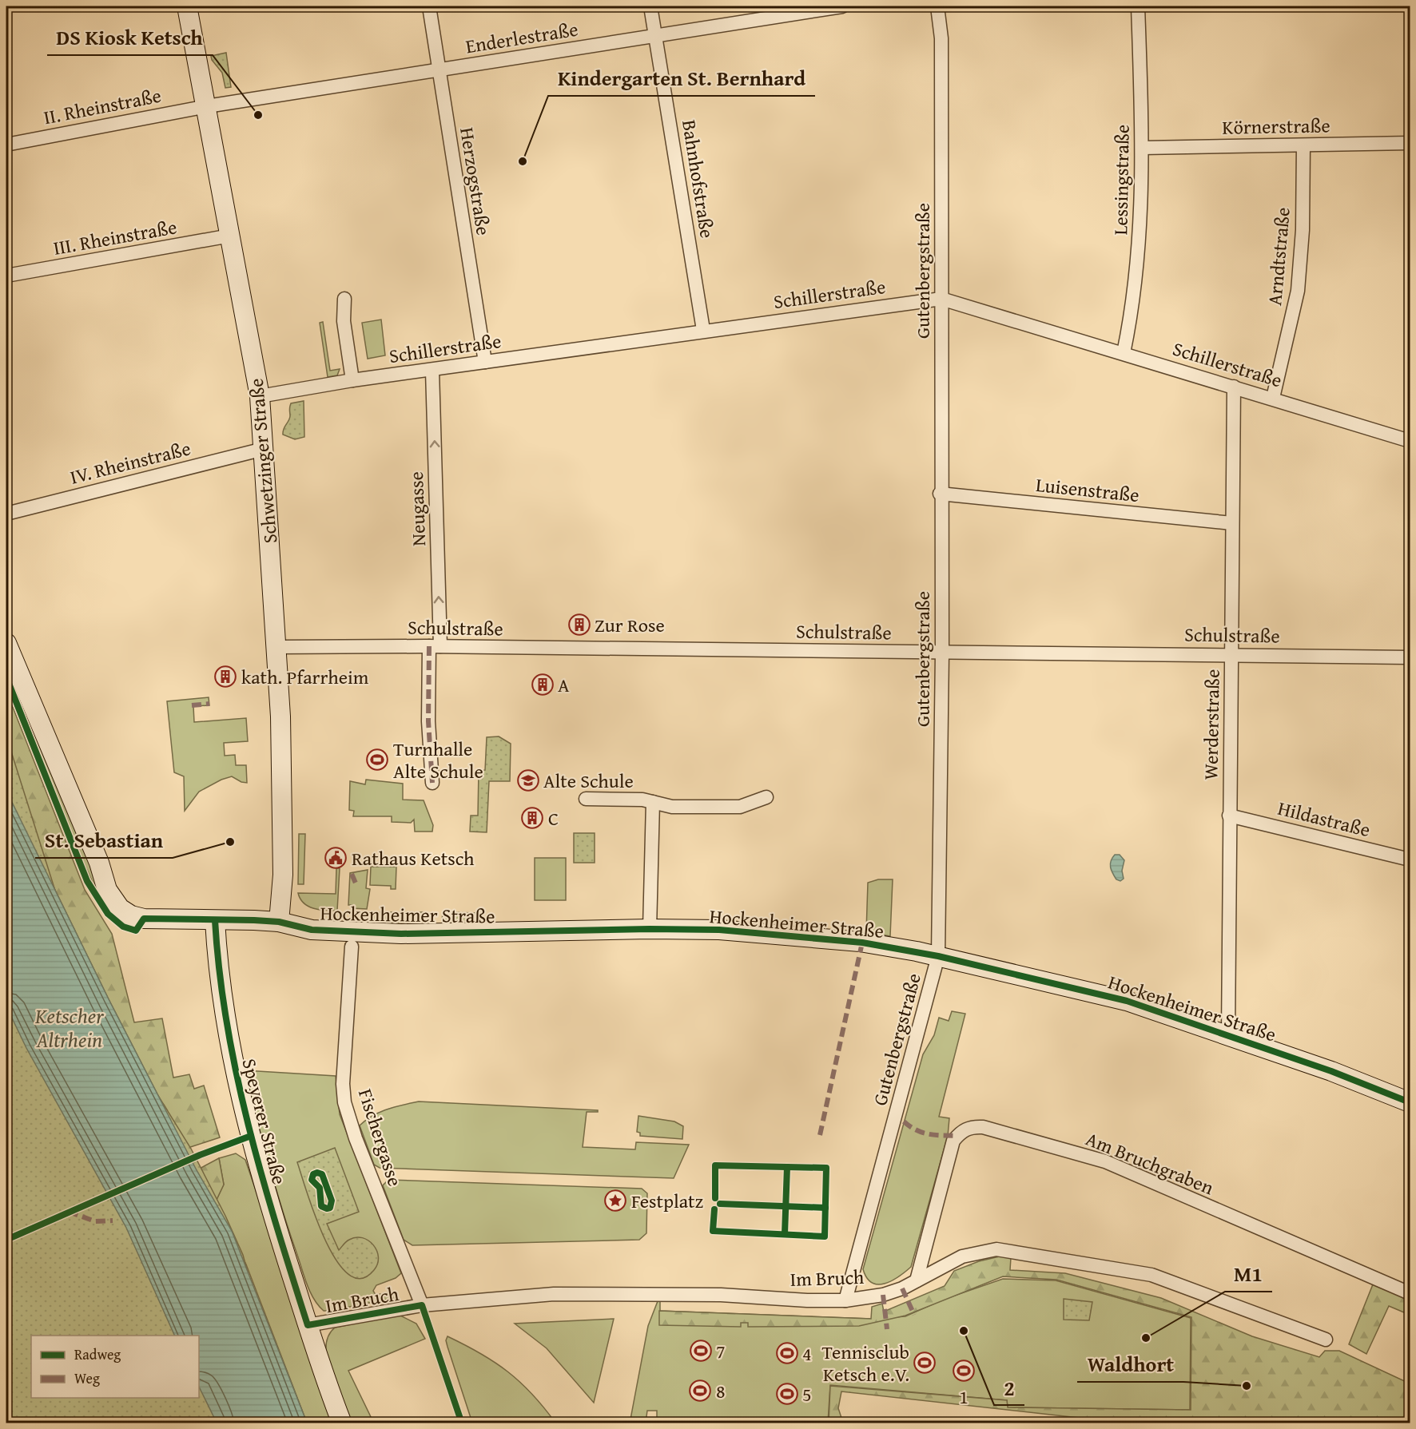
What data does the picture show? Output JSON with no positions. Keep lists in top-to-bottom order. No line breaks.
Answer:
{"streets":{"street":["Enderlestraße","II. Rheinstraße","Körnerstraße","Bahnhofstraße","Lessingstraße","Herzogstraße","III. Rheinstraße","Arndtstraße","Gutenbergstraße","Schillerstraße","Schwetzinger Straße","IV. Rheinstraße","Luisenstraße","Neugasse","Schulstraße","Werderstraße","Hildastraße","Hockenheimer Straße","Speyerer Straße","Fischergasse","Am Bruchgraben","Im Bruch"]},"crossings":[["Enderlestraße","II. Rheinstraße"],["Enderlestraße","Bahnhofstraße"],["Enderlestraße","Herzogstraße"],["Enderlestraße","Schwetzinger Straße"],["II. Rheinstraße","Schwetzinger Straße"],["Körnerstraße","Lessingstraße"],["Körnerstraße","Arndtstraße"],["Bahnhofstraße","Schillerstraße"],["Lessingstraße","Schillerstraße"],["Herzogstraße","Schillerstraße"],["III. Rheinstraße","Schwetzinger Straße"],["Arndtstraße","Schillerstraße"],["Gutenbergstraße","Schillerstraße"],["Gutenbergstraße","Luisenstraße"],["Gutenbergstraße","Schulstraße"],["Gutenbergstraße","Hockenheimer Straße"],["Gutenbergstraße","Im Bruch"],["Schillerstraße","Schwetzinger Straße"],["Schillerstraße","Neugasse"],["Schillerstraße","Werderstraße"],["Schwetzinger Straße","IV. Rheinstraße"],["Schwetzinger Straße","Schulstraße"],["Schwetzinger Straße","Hockenheimer Straße"],["Luisenstraße","Werderstraße"],["Neugasse","Schulstraße"],["Schulstraße","Werderstraße"],["Werderstraße","Hildastraße"],["Werderstraße","Hockenheimer Straße"],["Hockenheimer Straße","Speyerer Straße"],["Speyerer Straße","Im Bruch"],["Fischergasse","Im Bruch"],["Am Bruchgraben","Im Bruch"]],"one_way":["Neugasse"],"water":["Ketscher Altrhein"],"places":{"other":["DS Kiosk Ketsch","Kindergarten St. Bernhard","St. Sebastian","2","M1","Waldhort"],"building":["Zur Rose","kath. Pfarrheim","A","C"],"sports":["Turnhalle Alte Schule","7","4","Tennisclub Ketsch e.V.","1","8","5"],"school or university":["Alte Schule"],"public building":["Rathaus Ketsch"],"place":["Festplatz"]},"legend":["Radweg","Weg"]}
